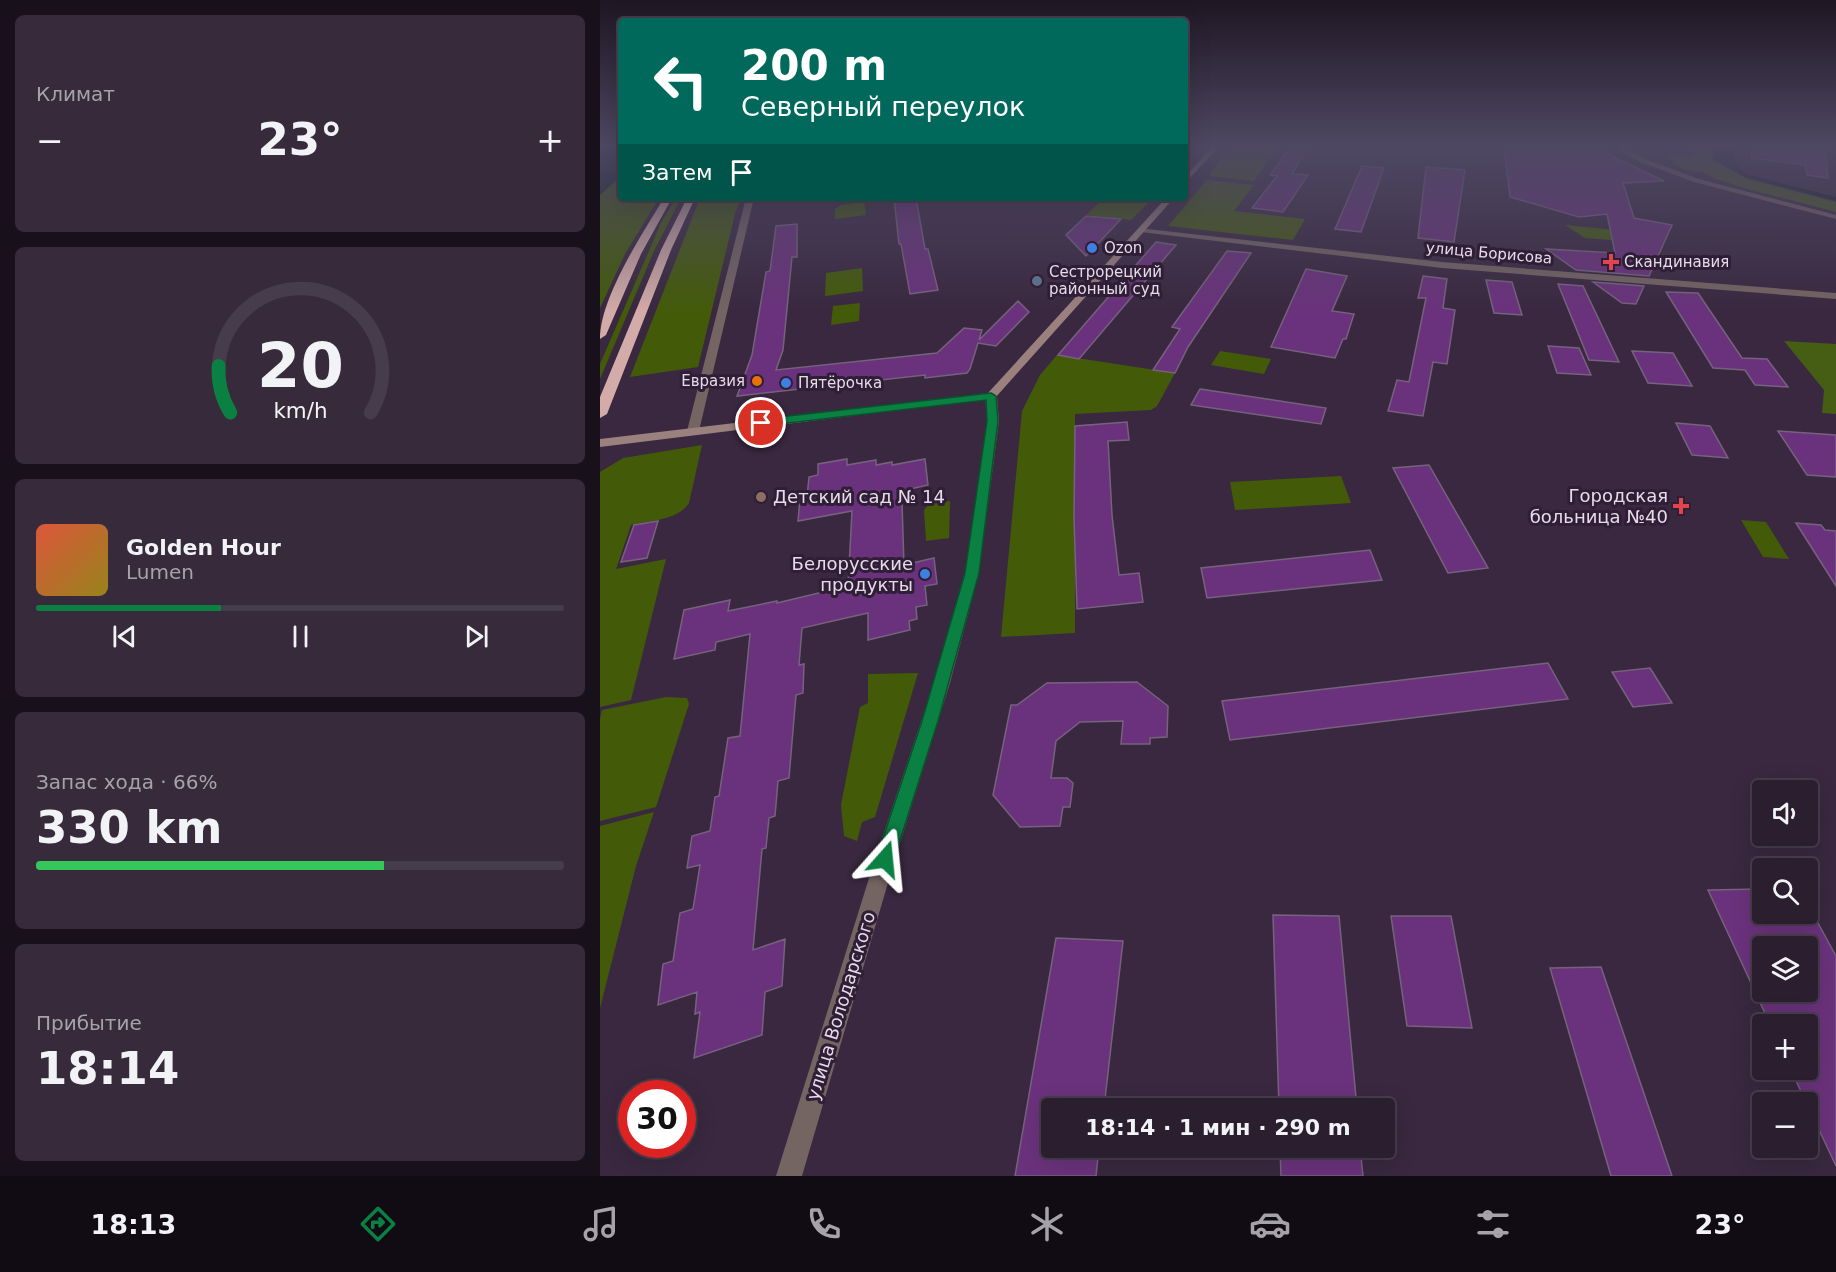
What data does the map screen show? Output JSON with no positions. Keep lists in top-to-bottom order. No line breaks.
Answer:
{"streets":{"street":["улица Борисова","улица Володарского"]},"places":{"other":["Ozon","Сестрорецкий районный суд","Евразия","Пятёрочка","Детский сад № 14","Белорусские продукты"],"health":["Скандинавия","Городская больница №40"]},"page":{"tile":["Климат",["Запас хода · 66%","330 km"],["Прибытие","18:14"]],"turn":["200 m","Северный переулок"],"heat":["−","23°","+"],"then":"Затем","song":["Golden Hour","Lumen"],"map_buttons":["+","−"],"limit":"30","trip":"18:14 · 1 мин · 290 m","tabs":["18:13","23°"],"gauge":["20","km/h"]}}
